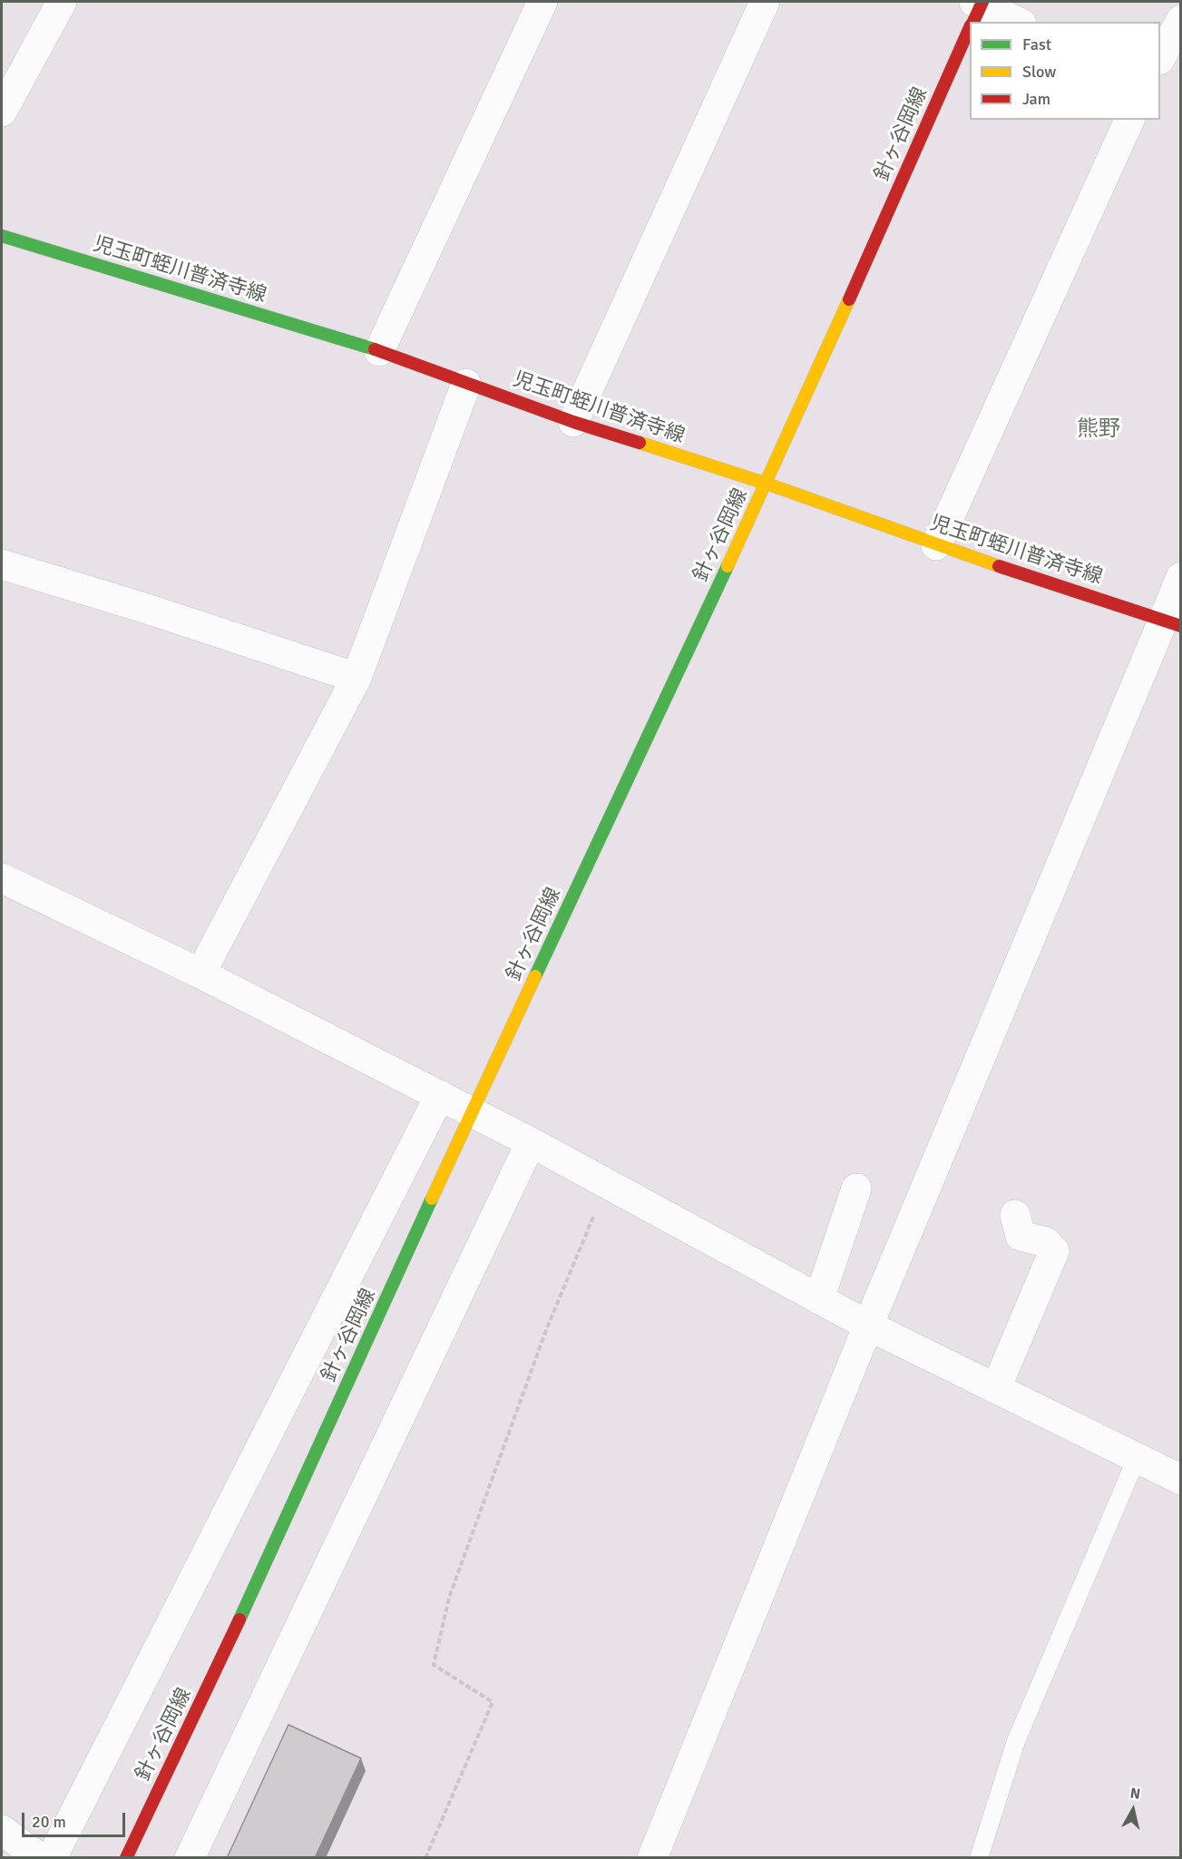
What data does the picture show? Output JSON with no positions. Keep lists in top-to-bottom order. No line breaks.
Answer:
{"streets":{"main road":["針ヶ谷岡線","児玉町蛭川普済寺線"]},"crossings":[["針ヶ谷岡線","児玉町蛭川普済寺線"]],"districts":["熊野"],"legend":["Fast","Slow","Jam"],"scale_bar":"20 m","north":"top"}
